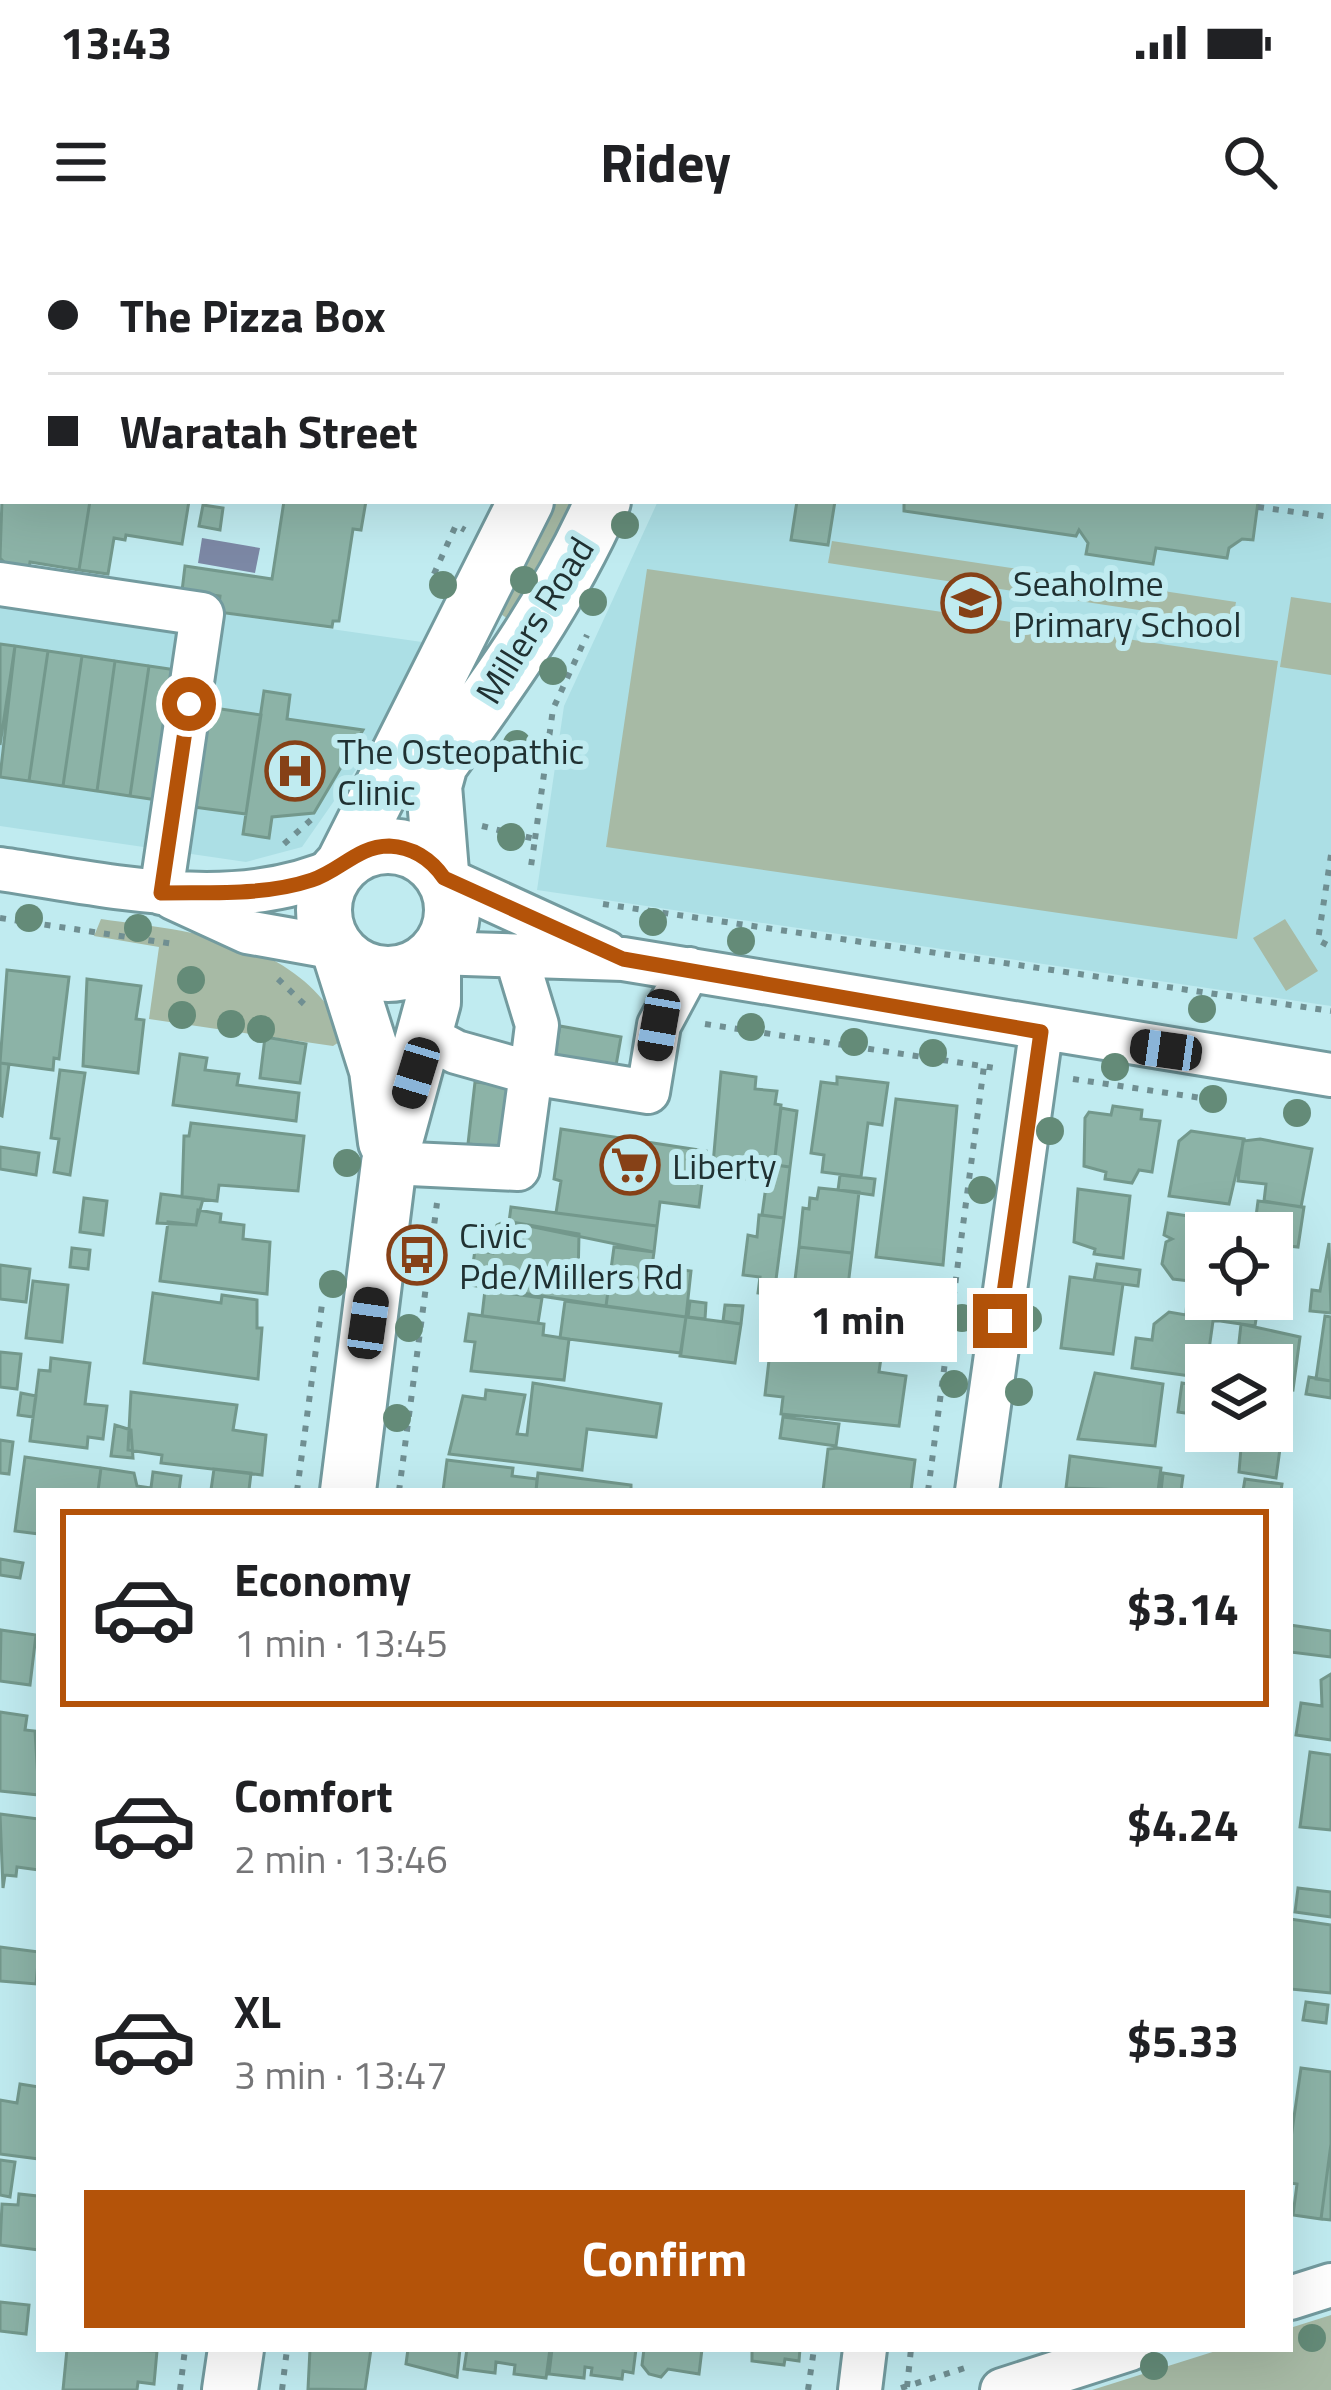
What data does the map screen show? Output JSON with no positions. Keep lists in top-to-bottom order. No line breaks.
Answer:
{"streets":{"main road":["Millers Road"]},"places":{"school or university":["Seaholme Primary School"],"hospital":["The Osteopathic Clinic"],"supermarket":["Liberty"],"bus stop":["Civic Pde/Millers Rd"]},"page":{"status":"13:43","header":"Ridey","banner":["The Pizza Box","Waratah Street"],"bubble":"1 min","list":[{"name":"Economy","note":"1 min · 13:45","value":"$3.14"},{"name":"Comfort","note":"2 min · 13:46","value":"$4.24"},{"name":"XL","note":"3 min · 13:47","value":"$5.33"}],"buttons":"Confirm"}}
